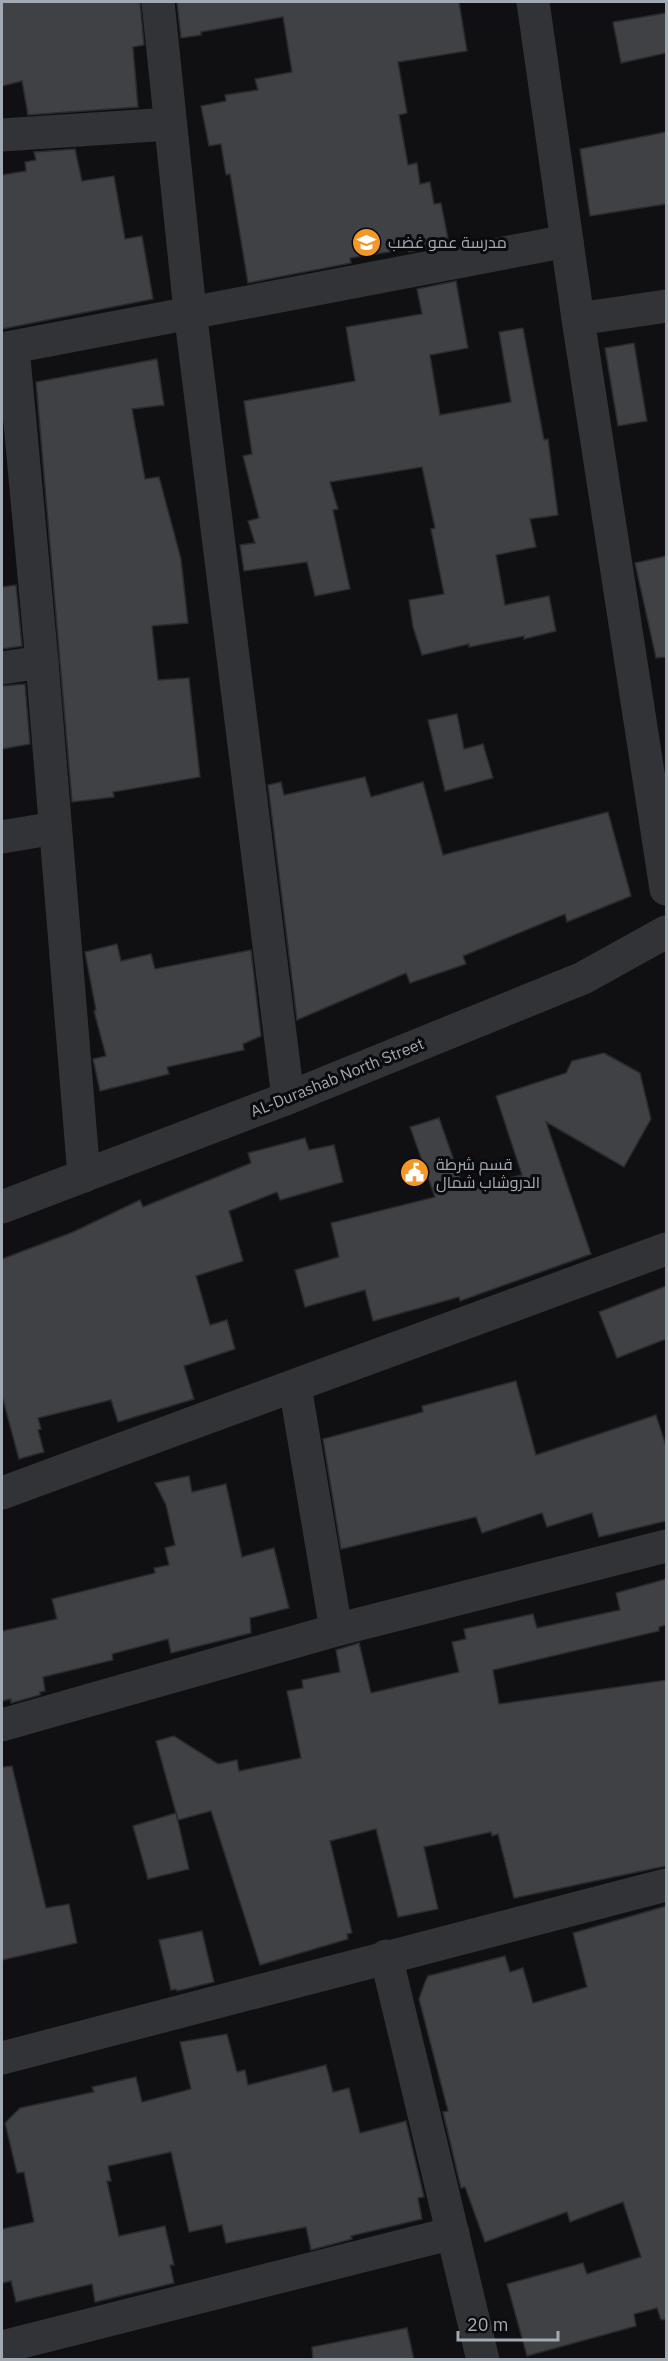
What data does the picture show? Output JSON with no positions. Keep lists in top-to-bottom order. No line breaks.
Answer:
{"streets":{"street":["AL-Durashab North Street"]},"places":{"school or university":["مدرسة عمو غضب"],"public building":["قسم شرطة الدروشاب شمال"]},"scale_bar":"20 m"}
